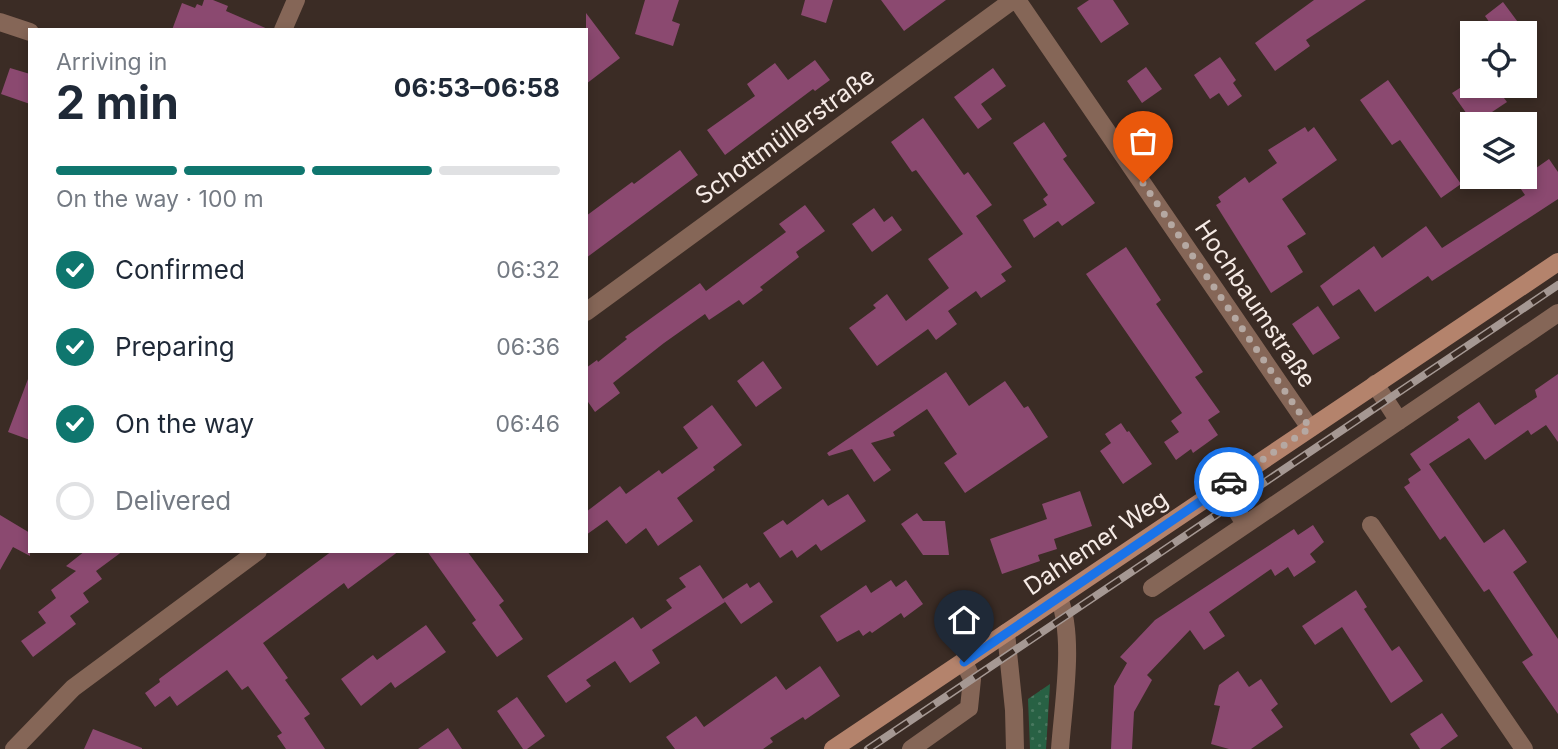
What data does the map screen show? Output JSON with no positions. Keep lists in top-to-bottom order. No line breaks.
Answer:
{"streets":{"main road":["Dahlemer Weg"],"street":["Schottmüllerstraße","Hochbaumstraße"]},"crossings":[["Schottmüllerstraße","Hochbaumstraße"],["Hochbaumstraße","Dahlemer Weg"]],"page":{"heading":["2 min","Arriving in","06:53–06:58"],"bar":"On the way · 100 m","list":[["Confirmed","06:32"],["Preparing","06:36"],["On the way","06:46"],"Delivered"]}}
